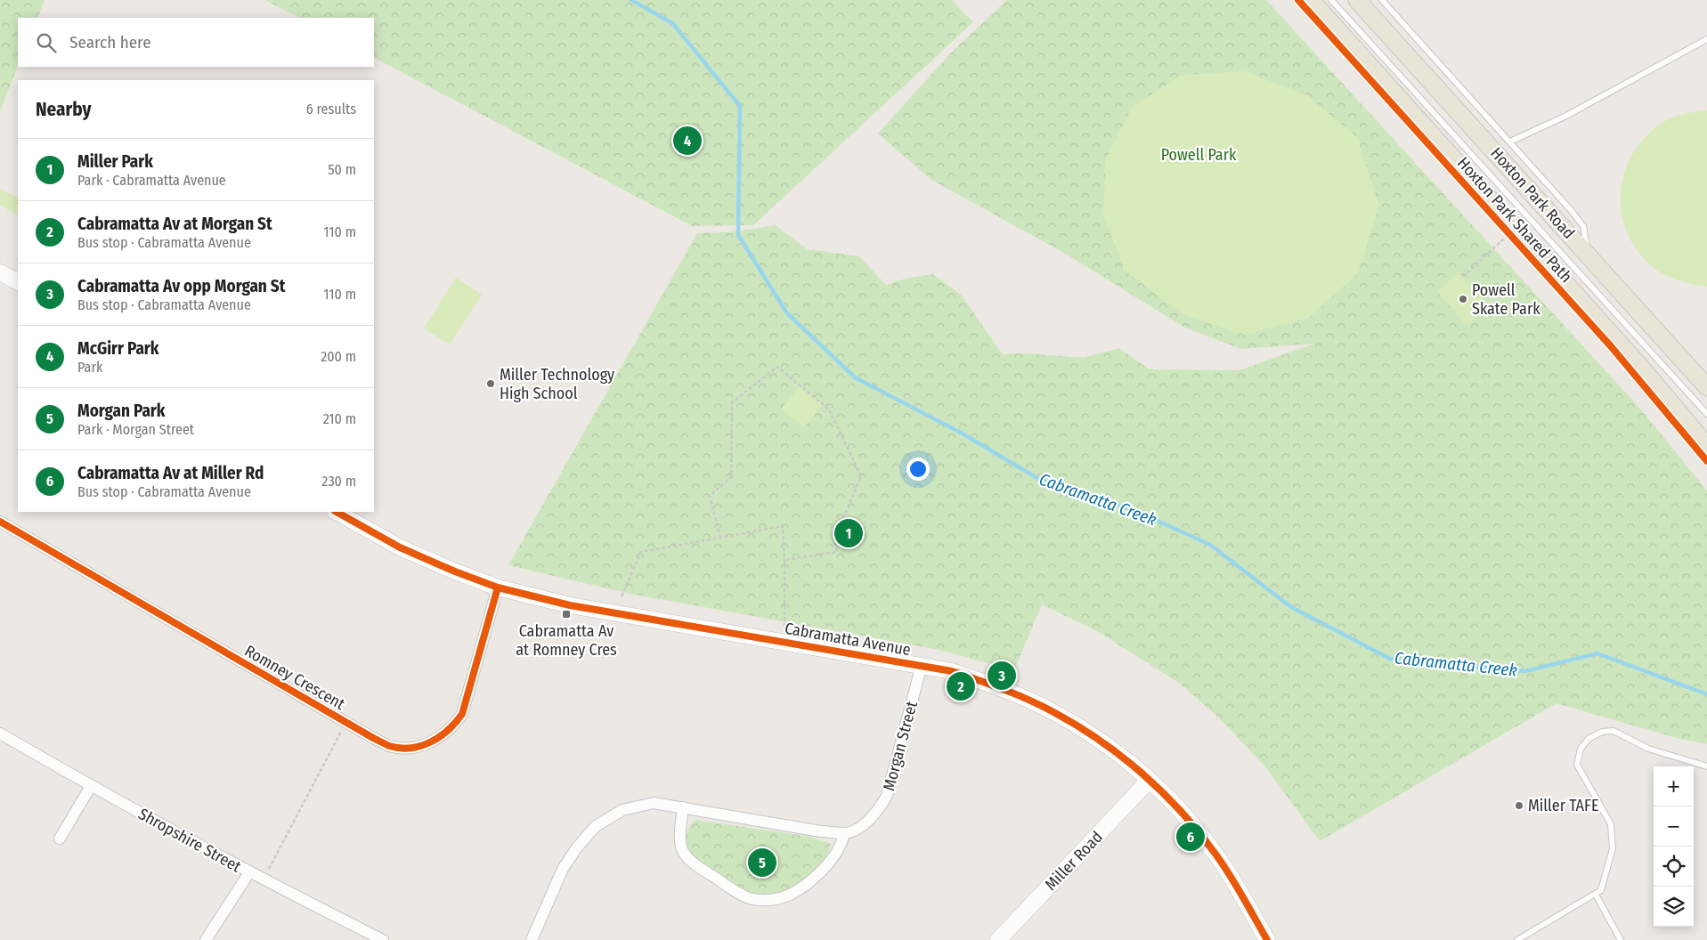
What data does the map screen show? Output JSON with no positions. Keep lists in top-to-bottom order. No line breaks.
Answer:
{"streets":{"main road":["Hoxton Park Road"],"street":["Cabramatta Avenue","Romney Crescent","Morgan Street","Shropshire Street","Miller Road"],"cycle path":["Hoxton Park Shared Path"]},"crossings":[["Cabramatta Avenue","Romney Crescent"],["Cabramatta Avenue","Morgan Street"],["Cabramatta Avenue","Miller Road"]],"water":["Cabramatta Creek"],"parks":["Powell Park"],"places":{"other":["Powell Skate Park","Miller Technology High School","Miller TAFE"],"transit":["Cabramatta Av at Romney Cres"]},"page":{"search":"Search here","heading":["Nearby","6 results"],"pins":["4","1","3","2","6","5"],"list":[{"mark":"1","name":"Miller Park","note":"Park · Cabramatta Avenue","value":"50 m"},{"mark":"2","name":"Cabramatta Av at Morgan St","note":"Bus stop · Cabramatta Avenue","value":"110 m"},{"mark":"3","name":"Cabramatta Av opp Morgan St","note":"Bus stop · Cabramatta Avenue","value":"110 m"},{"mark":"4","name":"McGirr Park","note":"Park","value":"200 m"},{"mark":"5","name":"Morgan Park","note":"Park · Morgan Street","value":"210 m"},{"mark":"6","name":"Cabramatta Av at Miller Rd","note":"Bus stop · Cabramatta Avenue","value":"230 m"}],"map_buttons":["+","−"]}}
